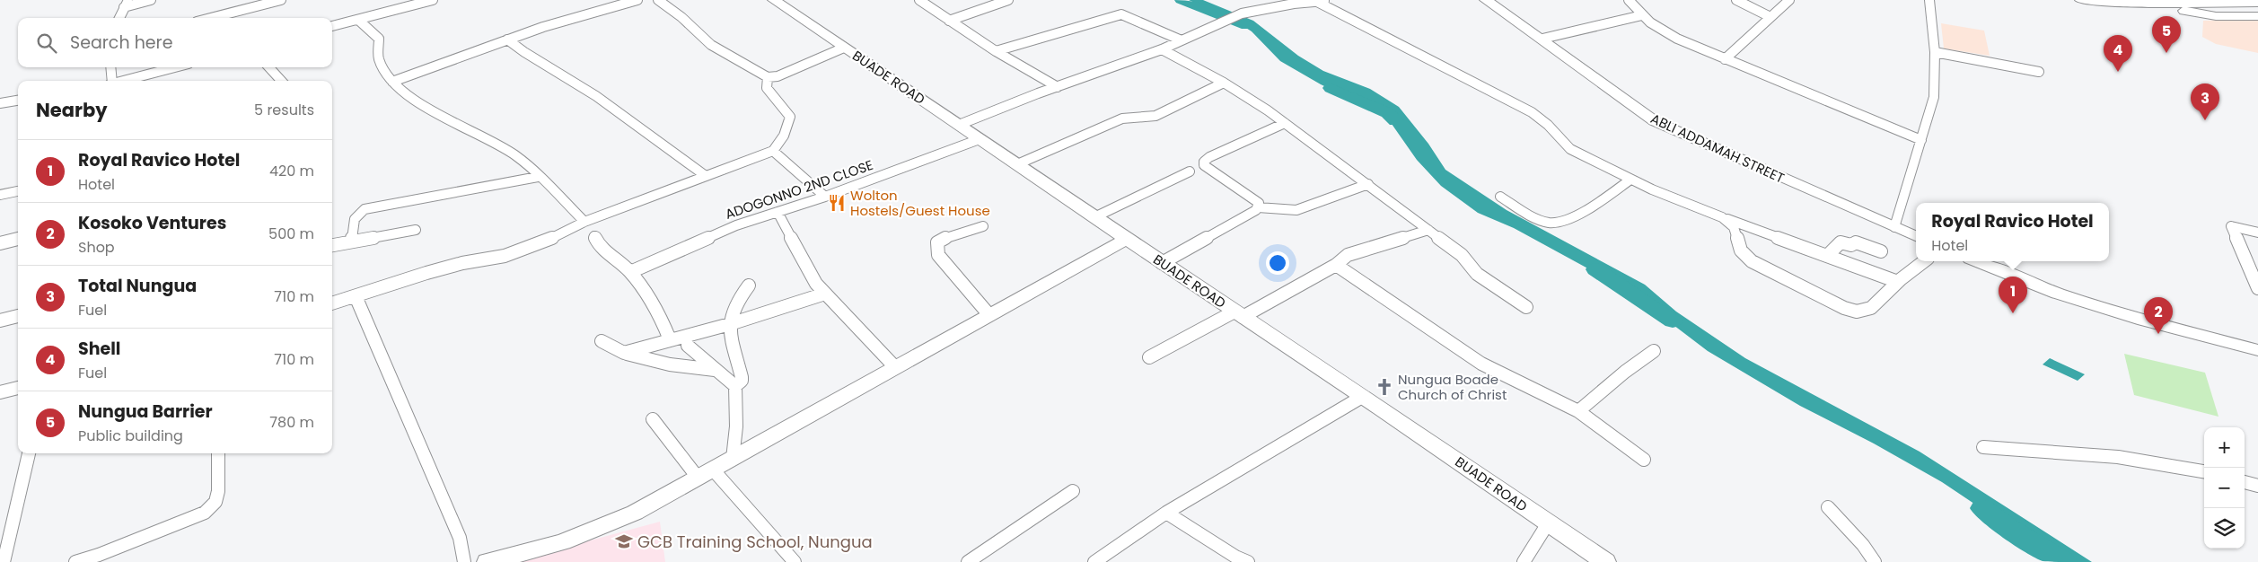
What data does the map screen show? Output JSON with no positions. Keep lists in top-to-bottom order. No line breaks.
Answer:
{"streets":{"street":["BUADE ROAD","ABLI ADDAMAH STREET","ADOGONNO 2ND CLOSE"]},"crossings":[["BUADE ROAD","ADOGONNO 2ND CLOSE"]],"places":{"restaurant":["Wolton Hostels/Guest House"],"church":["Nungua Boade Church of Christ"],"school or university":["GCB Training School, Nungua"]},"page":{"pins":["5","4","3","1","2"],"search":"Search here","heading":["Nearby","5 results"],"list":[{"mark":"1","name":"Royal Ravico Hotel","note":"Hotel","value":"420 m"},{"mark":"2","name":"Kosoko Ventures","note":"Shop","value":"500 m"},{"mark":"3","name":"Total Nungua","note":"Fuel","value":"710 m"},{"mark":"4","name":"Shell","note":"Fuel","value":"710 m"},{"mark":"5","name":"Nungua Barrier","note":"Public building","value":"780 m"}],"popup":["Royal Ravico Hotel","Hotel"],"map_buttons":["+","−"]}}
